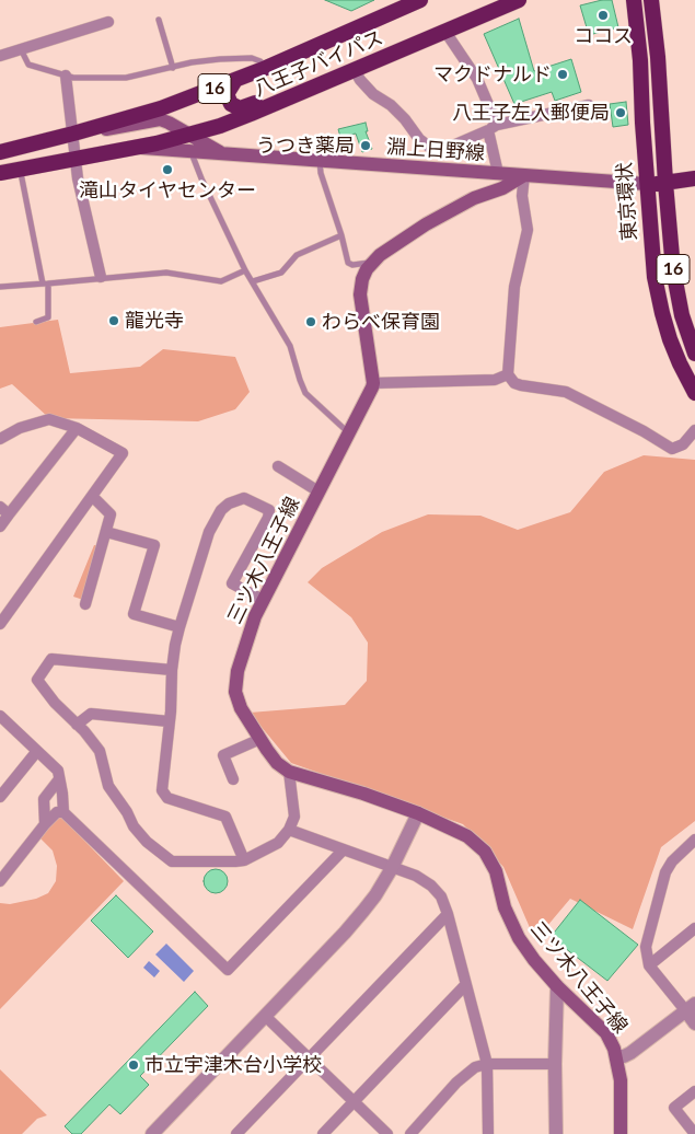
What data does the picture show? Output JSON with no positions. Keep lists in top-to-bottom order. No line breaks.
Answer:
{"streets":{"highway":["八王子バイパス","16","東京環状"],"main road":["淵上日野線","三ツ木八王子線"]},"crossings":[["八王子バイパス","淵上日野線"],["淵上日野線","東京環状"]],"places":["ココス","マクドナルド","八王子左入郵便局","うつき薬局","滝山タイヤセンター","龍光寺","わらべ保育園","市立宇津木台小学校"]}
